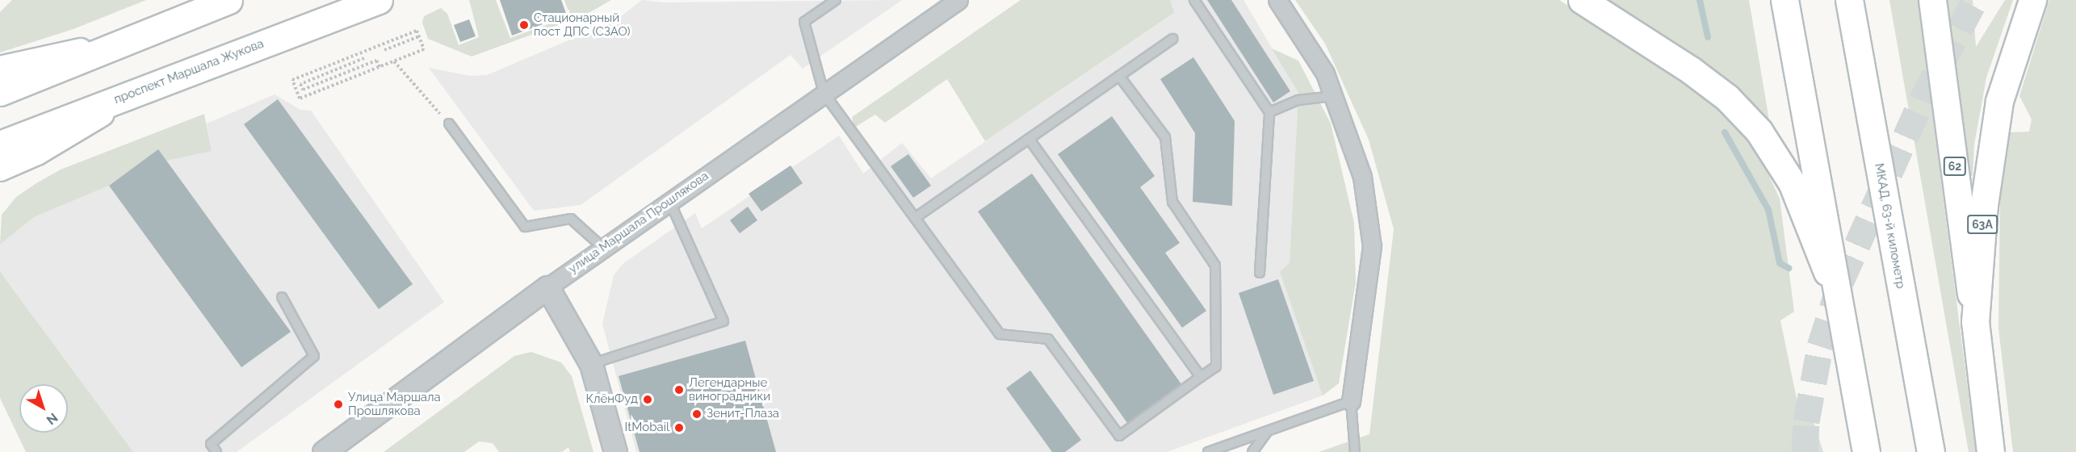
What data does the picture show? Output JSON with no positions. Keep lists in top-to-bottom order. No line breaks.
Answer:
{"streets":{"main road":["проспект Маршала Жукова","62","63A","МКАД, 63-й километр"],"street":["улица Маршала Прошлякова"]},"crossings":[["62","63A"]],"places":["Стационарный пост ДПС (СЗАО)","Легендарные виноградники","КлёнФуд","Улица Маршала Прошлякова","Зенит-Плаза","ItMobail"],"north":"bottom right"}
